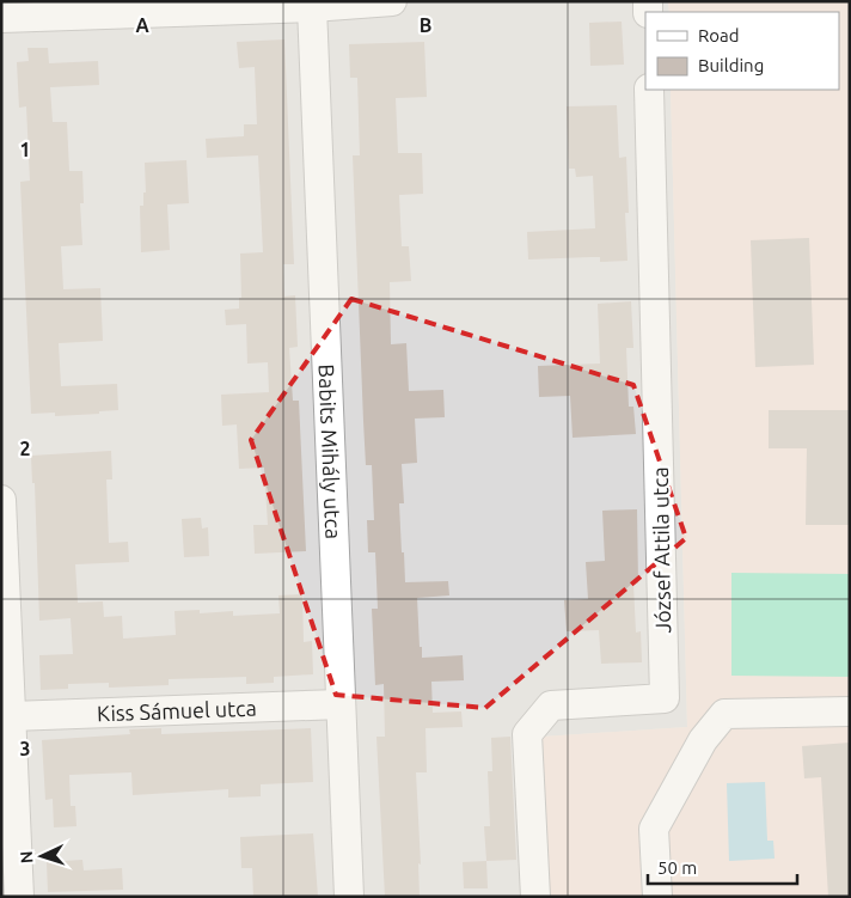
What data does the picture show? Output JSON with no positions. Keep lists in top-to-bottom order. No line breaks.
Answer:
{"streets":{"street":["Babits Mihály utca","József Attila utca","Kiss Sámuel utca"]},"crossings":[["Babits Mihály utca","Kiss Sámuel utca"]],"legend":["Road","Building"],"scale_bar":"50 m","north":"left","grid":{"columns":["A","B"],"rows":["1","2","3"]}}
